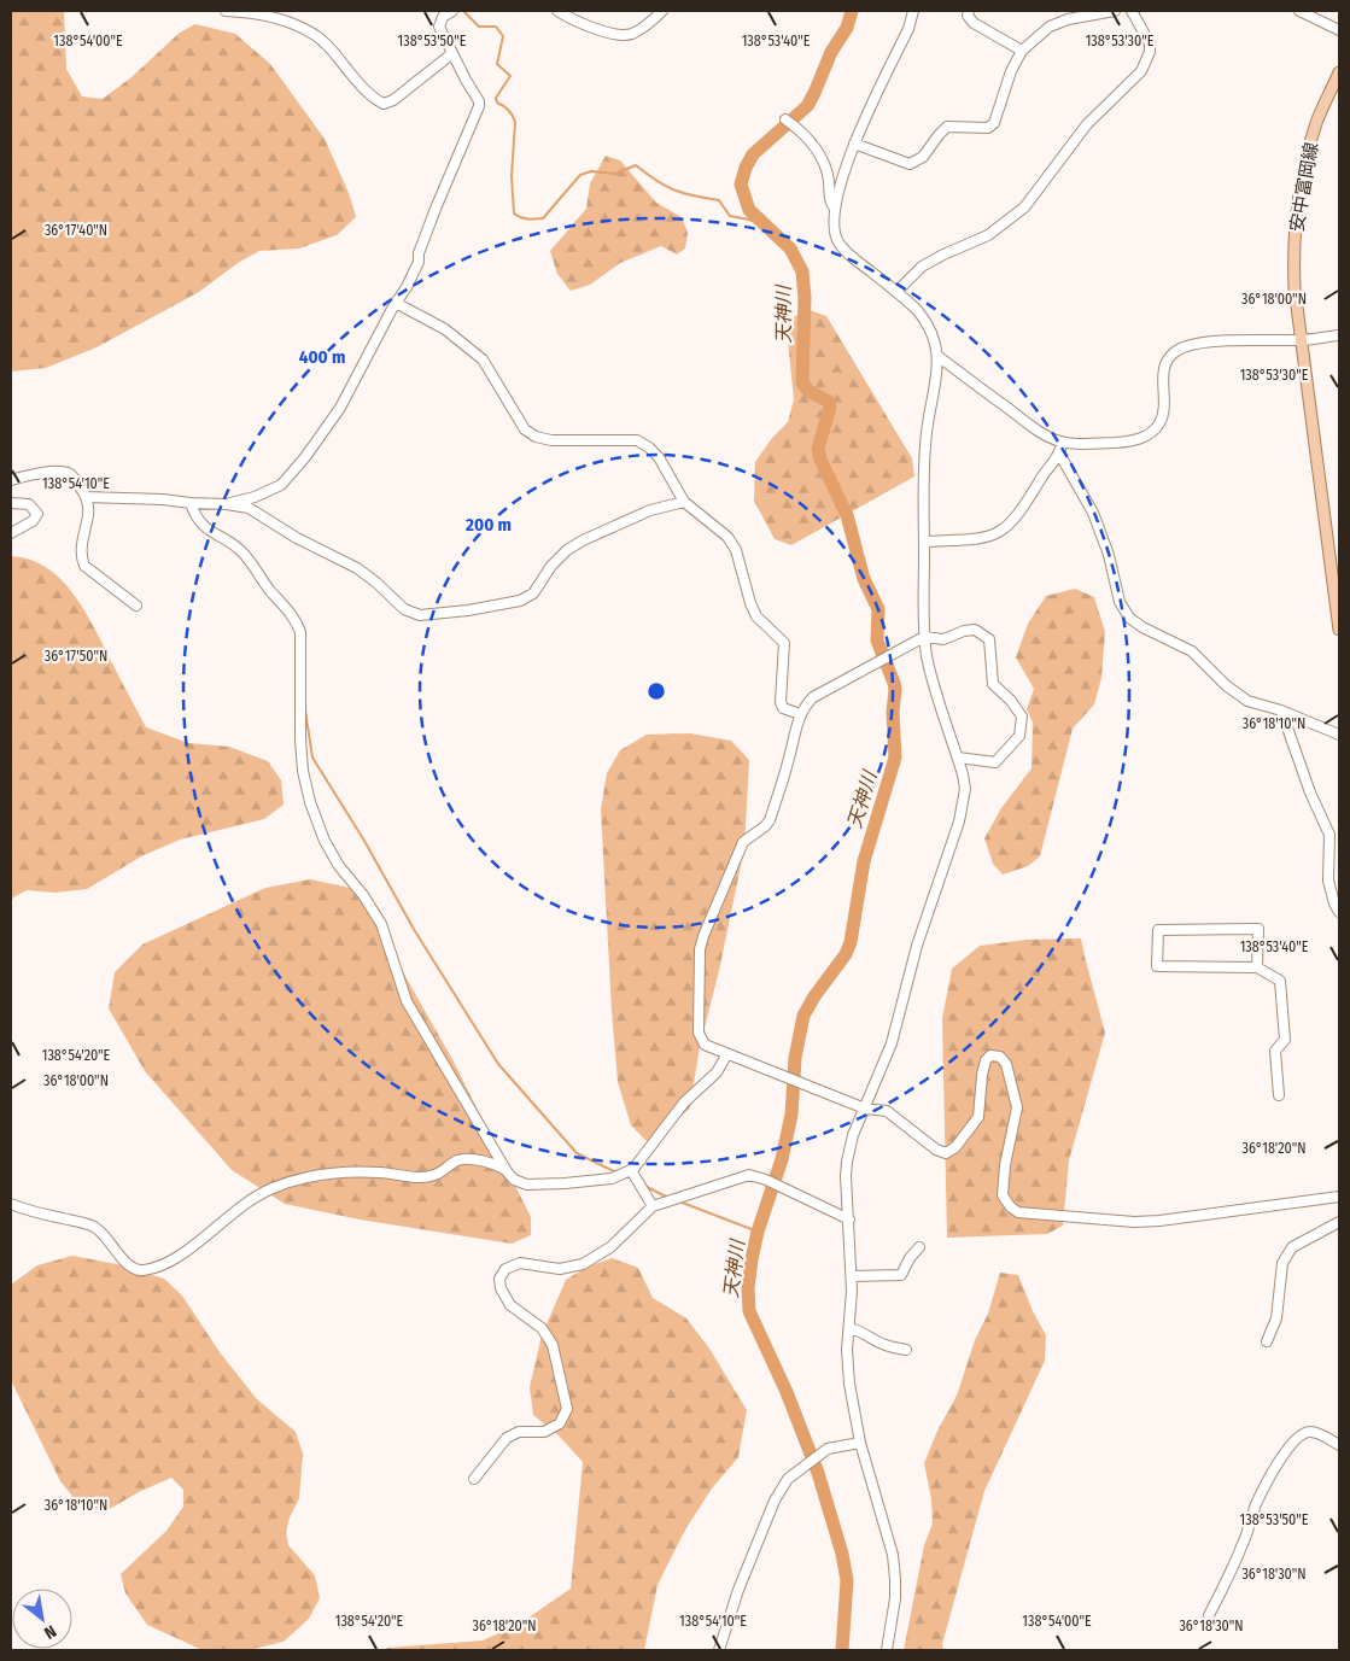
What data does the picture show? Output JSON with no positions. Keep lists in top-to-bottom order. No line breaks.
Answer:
{"streets":{"main road":["安中富岡線"]},"water":["天神川"],"north":"bottom right","coordinates":["138°54'00\"E","138°53'50\"E","138°53'40\"E","138°53'30\"E","36°17'40\"N","36°18'00\"N","138°54'10\"E","36°17'50\"N","36°18'10\"N","138°54'20\"E","36°18'20\"N","36°18'30\"N"],"rings":["400 m","200 m"]}
